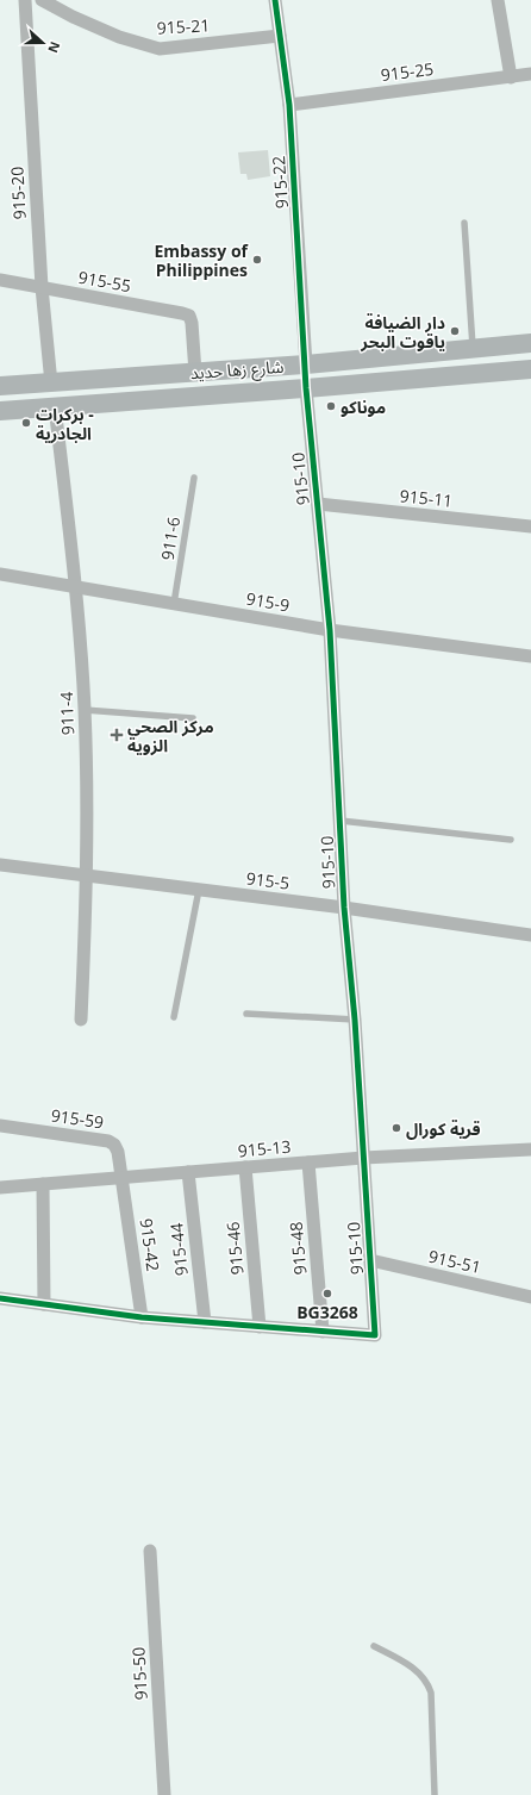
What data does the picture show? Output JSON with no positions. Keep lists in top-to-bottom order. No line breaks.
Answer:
{"streets":{"street":["915-21","915-25","915-22","915-20","915-55","شارع زها حديد","915-10","915-11","915-9","911-4","915-5","915-59","915-13","915-42","915-46","915-48","915-44","915-51","915-50"],"lane":["911-6"]},"crossings":[["915-21","915-22"],["915-25","915-22"],["915-22","شارع زها حديد"],["915-20","915-55"],["915-20","شارع زها حديد"],["915-55","شارع زها حديد"],["شارع زها حديد","915-10"],["شارع زها حديد","911-4"],["915-10","915-11"],["915-10","915-9"],["915-10","915-5"],["915-10","915-13"],["915-10","915-48"],["915-10","915-51"],["911-6","915-9"],["915-9","911-4"],["911-4","915-5"],["915-59","915-13"],["915-59","915-42"],["915-13","915-42"],["915-13","915-46"],["915-13","915-48"],["915-13","915-44"]],"places":{"other":["Embassy of Philippines","دار الضيافة ياقوت البحر","موناكو","بركرات - الجادرية","قرية كورال","BG3268"],"health":["مركز الصحي الزوية"]},"north":"right"}
